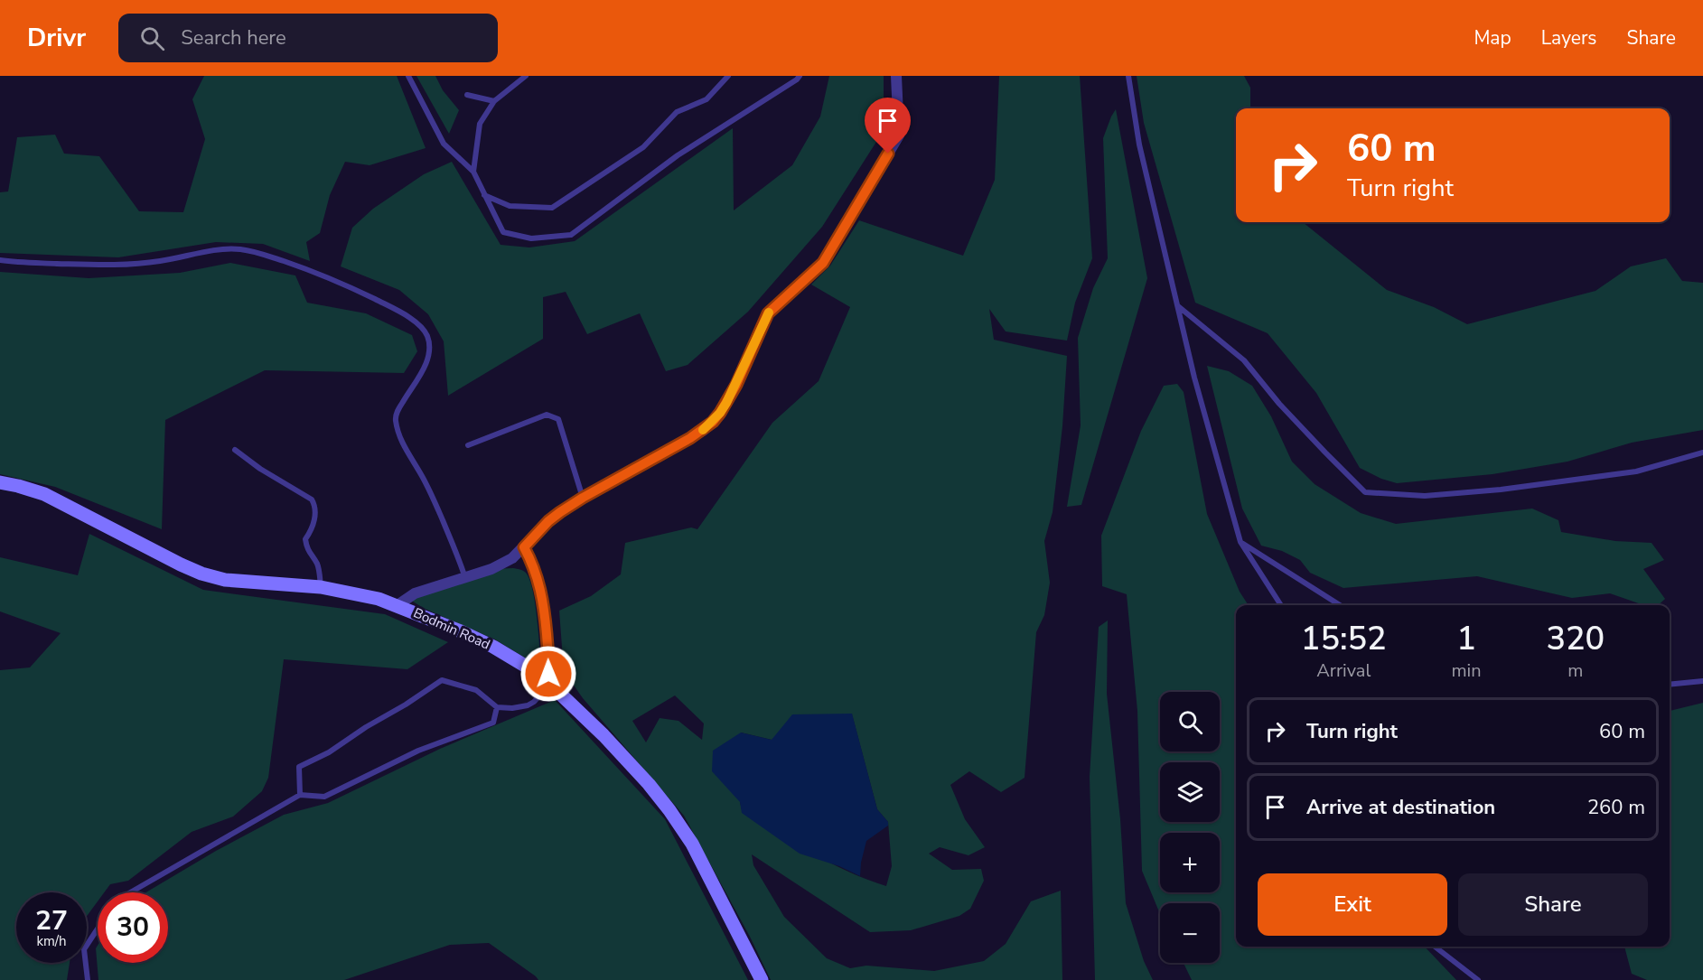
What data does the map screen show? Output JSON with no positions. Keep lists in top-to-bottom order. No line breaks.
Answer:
{"streets":{"main road":["Bodmin Road"]},"page":{"header":"Drivr","search":"Search here","nav":["Map","Layers","Share"],"turn":["60 m","Turn right"],"eta":["15:52","Arrival","1","min","320","m"],"map_buttons":["+","−"],"list":[{"name":"Turn right","value":"60 m"},{"name":"Arrive at destination","value":"260 m"}],"buttons":["Exit","Share"],"speed":"27 km/h","limit":"30"}}
